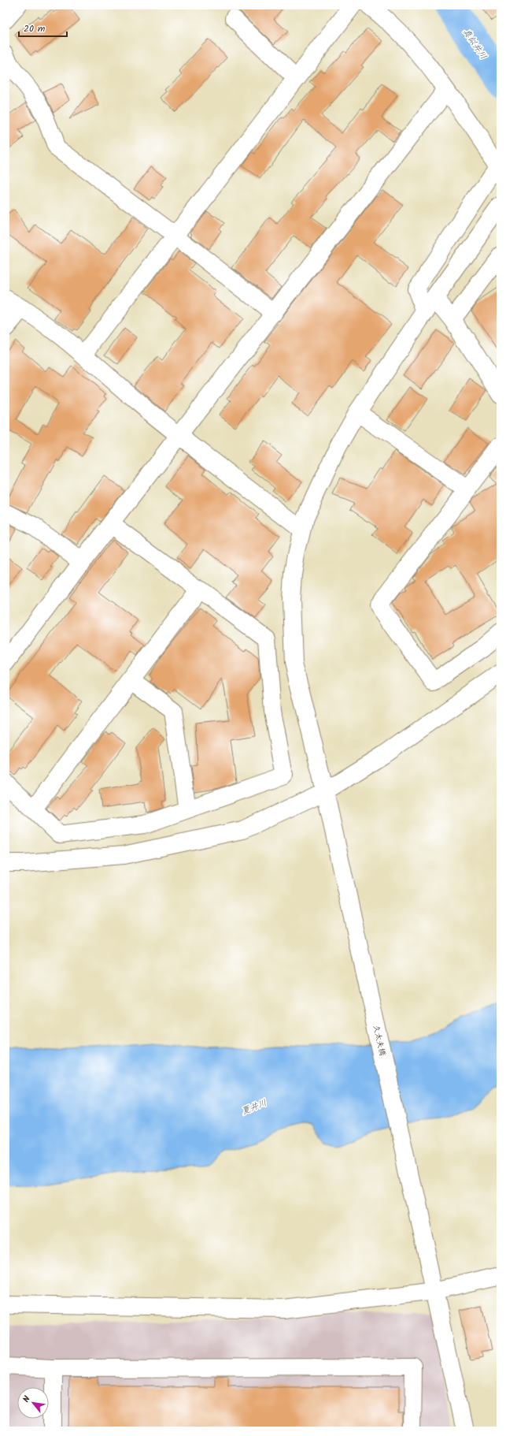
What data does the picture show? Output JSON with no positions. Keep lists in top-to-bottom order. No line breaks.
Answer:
{"streets":{"street":["久太夫橋"]},"water":["真似井川","夏井川"],"scale_bar":"20 m","north":"top left"}
